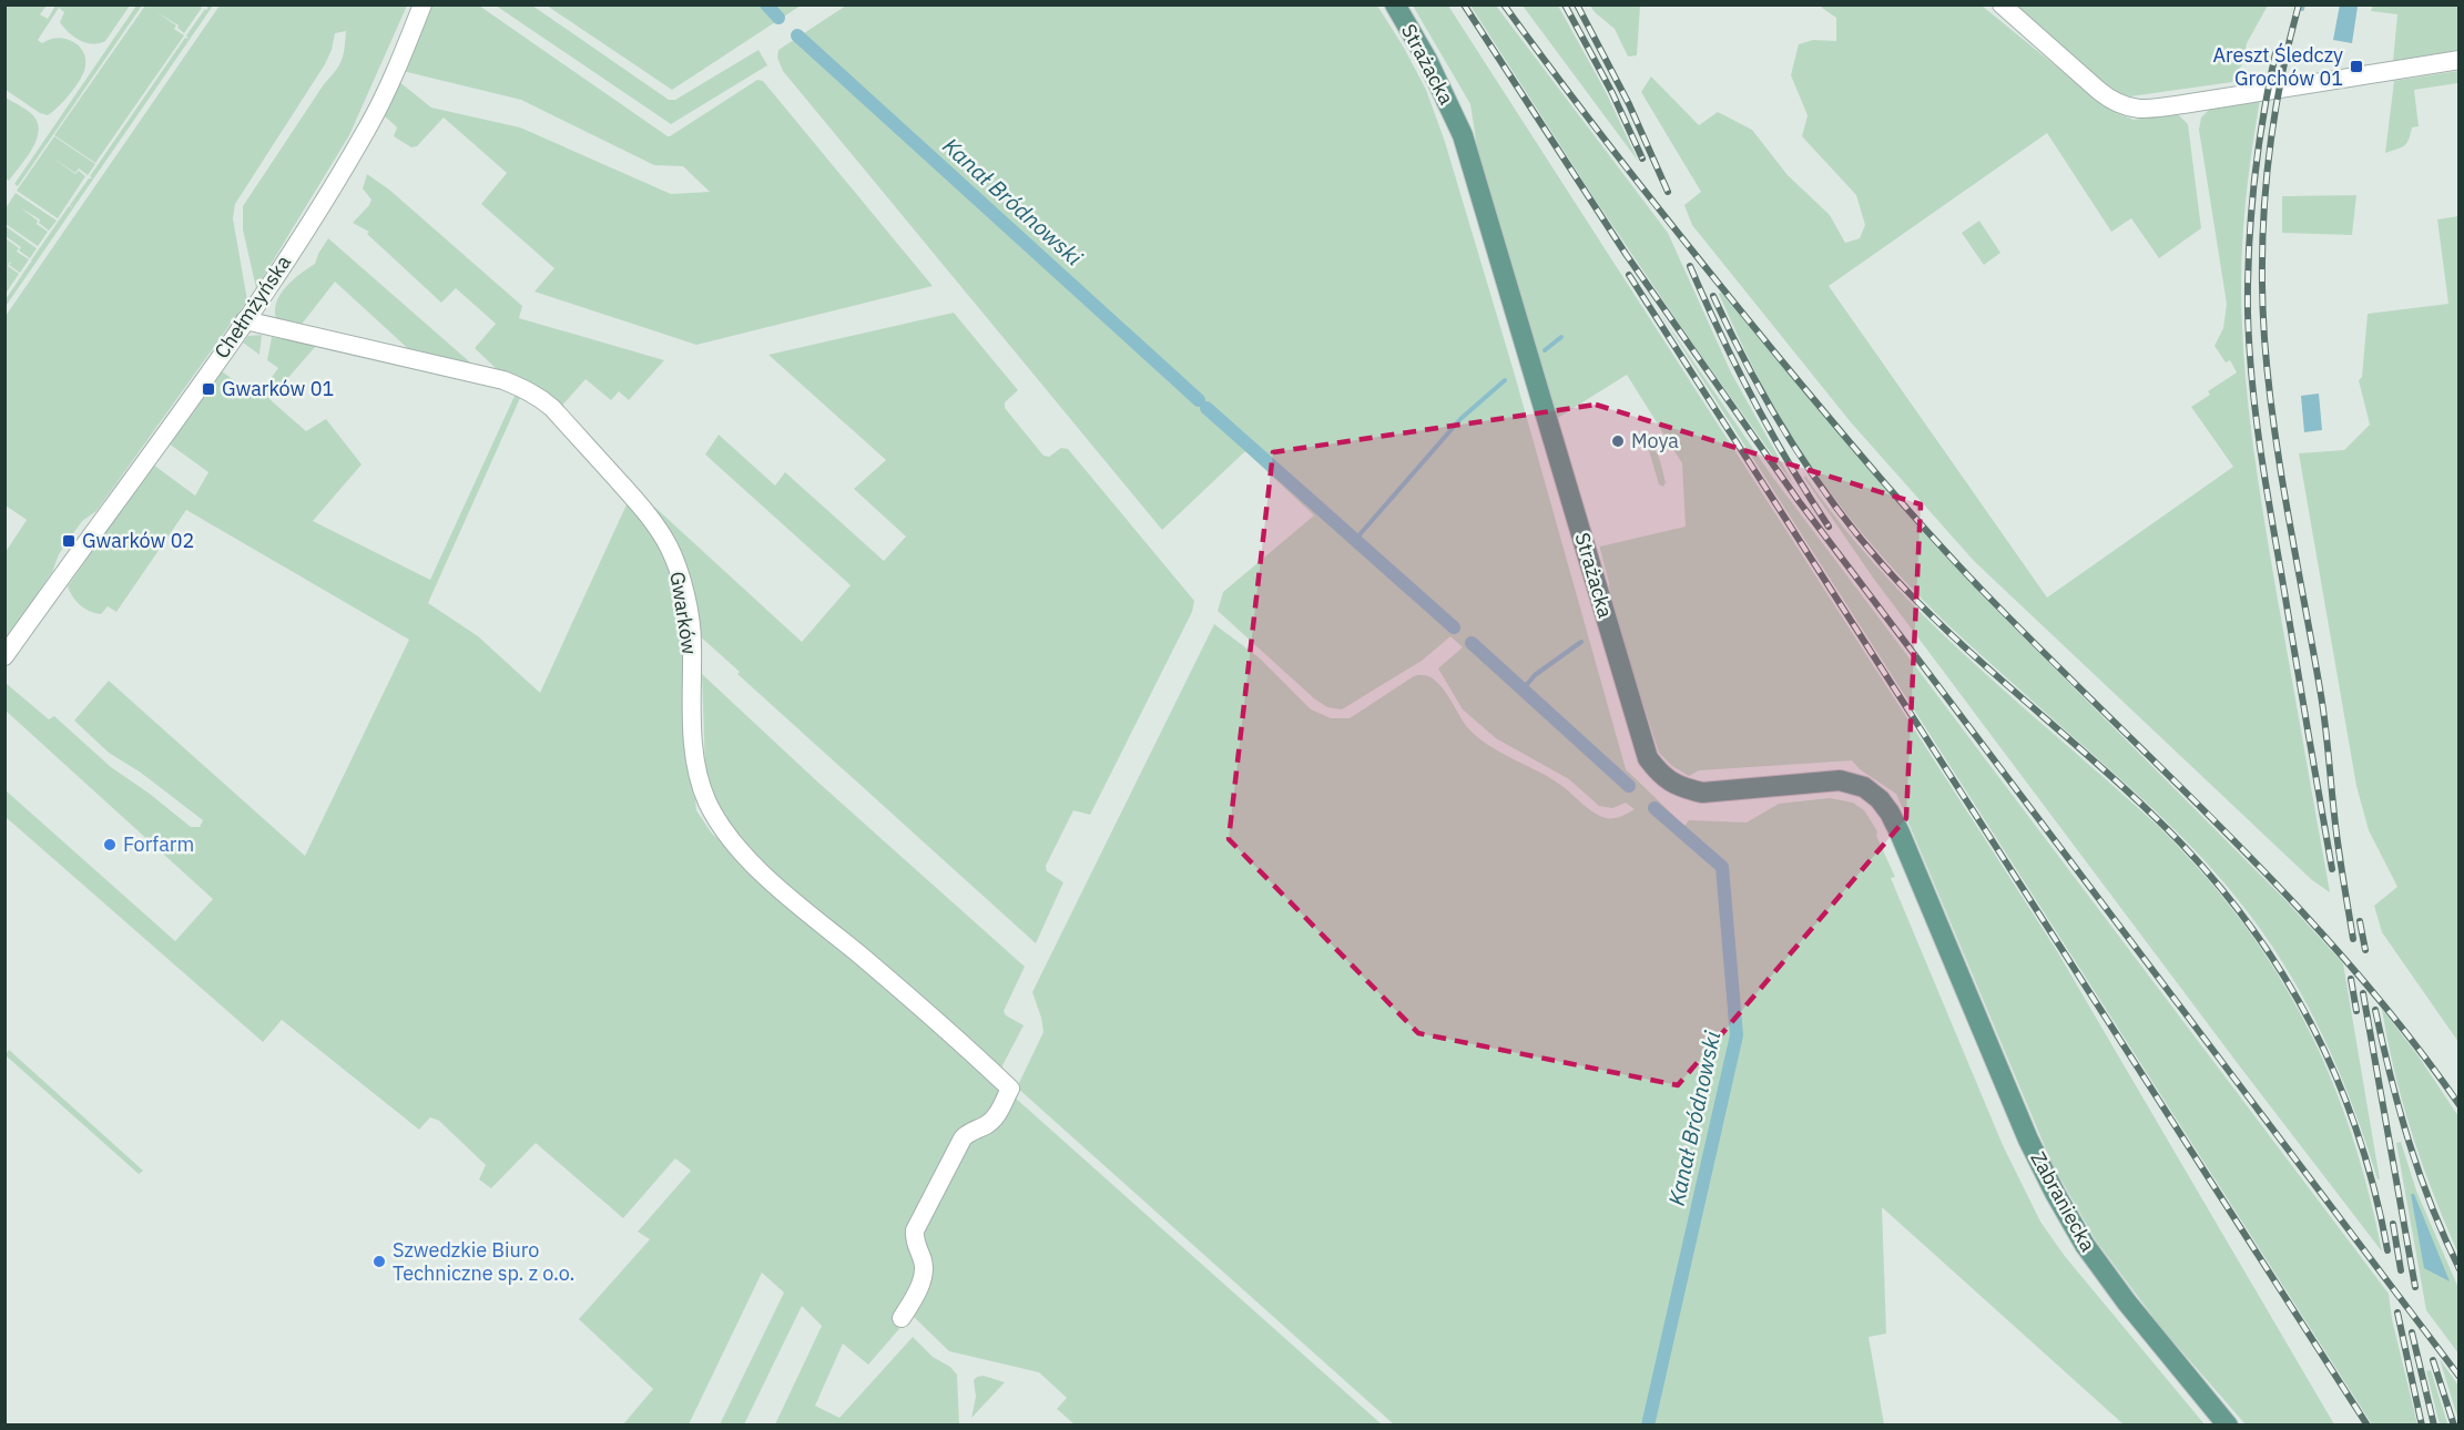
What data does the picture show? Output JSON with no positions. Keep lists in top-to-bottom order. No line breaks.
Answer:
{"streets":{"main road":["Strażacka","Zabraniecka"],"street":["Chełmżyńska","Gwarków"]},"crossings":[["Strażacka","Zabraniecka"],["Chełmżyńska","Gwarków"]],"water":["Kanał Bródnowski"],"places":{"transit":["Areszt Śledczy Grochów 01","Gwarków 01","Gwarków 02"],"other":["Moya","Forfarm","Szwedzkie Biuro Techniczne sp. z o.o."]}}
